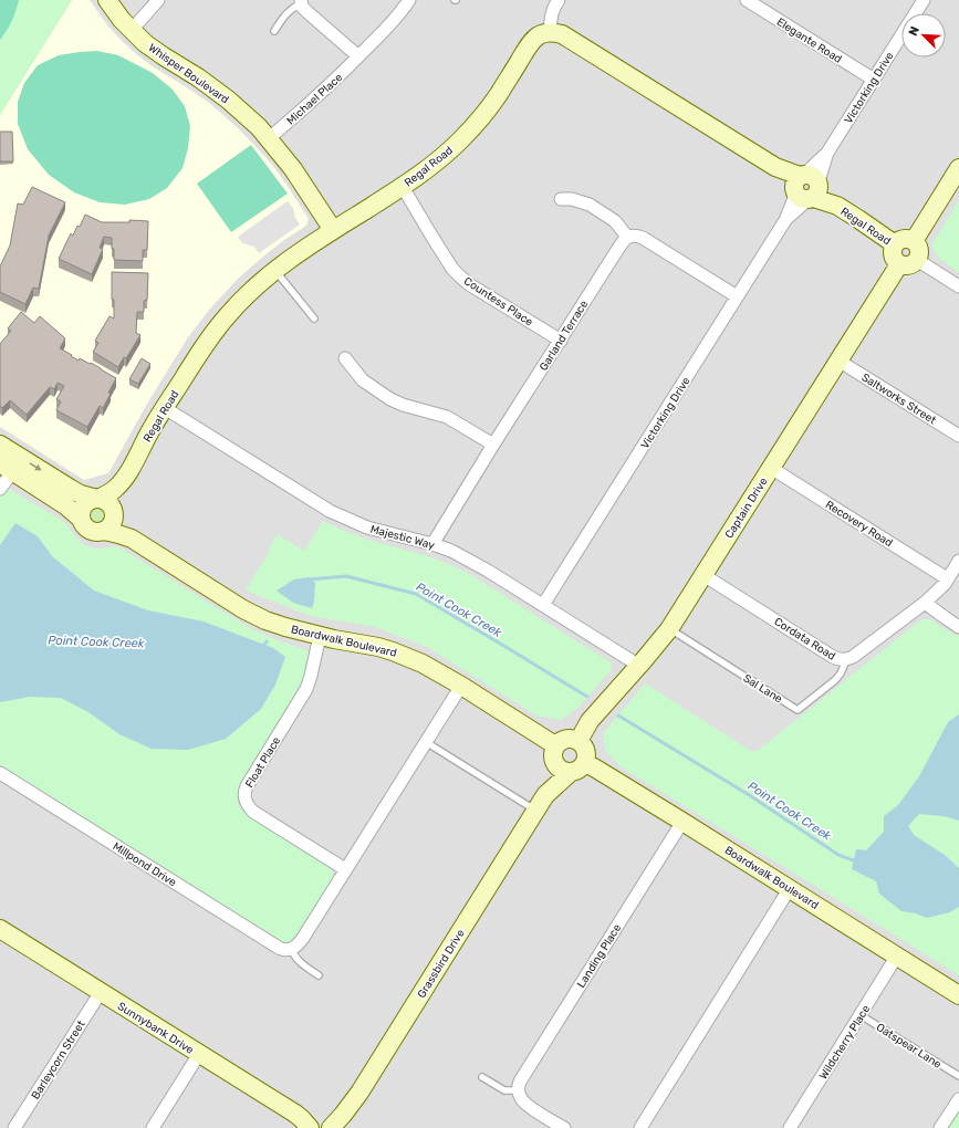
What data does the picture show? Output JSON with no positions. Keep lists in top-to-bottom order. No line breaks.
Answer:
{"streets":{"street":["Elegante Road","Whisper Boulevard","Victorking Drive","Michael Place","Regal Road","Countess Place","Garland Terrace","Saltworks Street","Captain Drive","Recovery Road","Majestic Way","Cordata Road","Boardwalk Boulevard","Float Place","Millpond Drive","Landing Place","Grassbird Drive","Sunnybank Drive","Wildcherry Place","Barleycorn Street"],"lane":["Sal Lane","Oatspear Lane"]},"crossings":[["Elegante Road","Victorking Drive"],["Whisper Boulevard","Michael Place"],["Whisper Boulevard","Regal Road"],["Victorking Drive","Regal Road"],["Victorking Drive","Majestic Way"],["Regal Road","Countess Place"],["Regal Road","Captain Drive"],["Regal Road","Majestic Way"],["Regal Road","Boardwalk Boulevard"],["Countess Place","Garland Terrace"],["Garland Terrace","Majestic Way"],["Saltworks Street","Captain Drive"],["Captain Drive","Recovery Road"],["Captain Drive","Majestic Way"],["Captain Drive","Cordata Road"],["Captain Drive","Boardwalk Boulevard"],["Captain Drive","Sal Lane"],["Captain Drive","Grassbird Drive"],["Recovery Road","Cordata Road"],["Cordata Road","Sal Lane"],["Boardwalk Boulevard","Float Place"],["Boardwalk Boulevard","Landing Place"],["Boardwalk Boulevard","Grassbird Drive"],["Boardwalk Boulevard","Wildcherry Place"],["Sunnybank Drive","Barleycorn Street"],["Wildcherry Place","Oatspear Lane"]],"water":["Point Cook Creek"],"north":"top left"}
